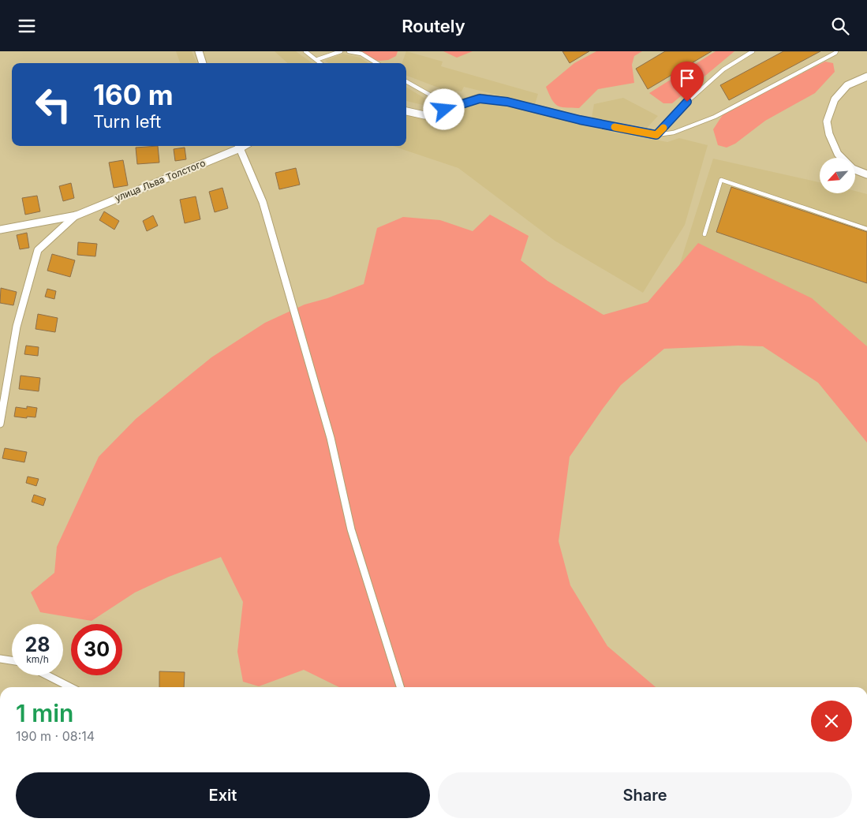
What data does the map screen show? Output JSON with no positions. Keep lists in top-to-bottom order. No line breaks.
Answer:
{"streets":{"street":["улица Льва Толстого"]},"north":"bottom left","page":{"header":"Routely","turn":["160 m","Turn left"],"speed":"28 km/h","limit":"30","heading":["1 min","190 m · 08:14"],"buttons":["Exit","Share"]}}
